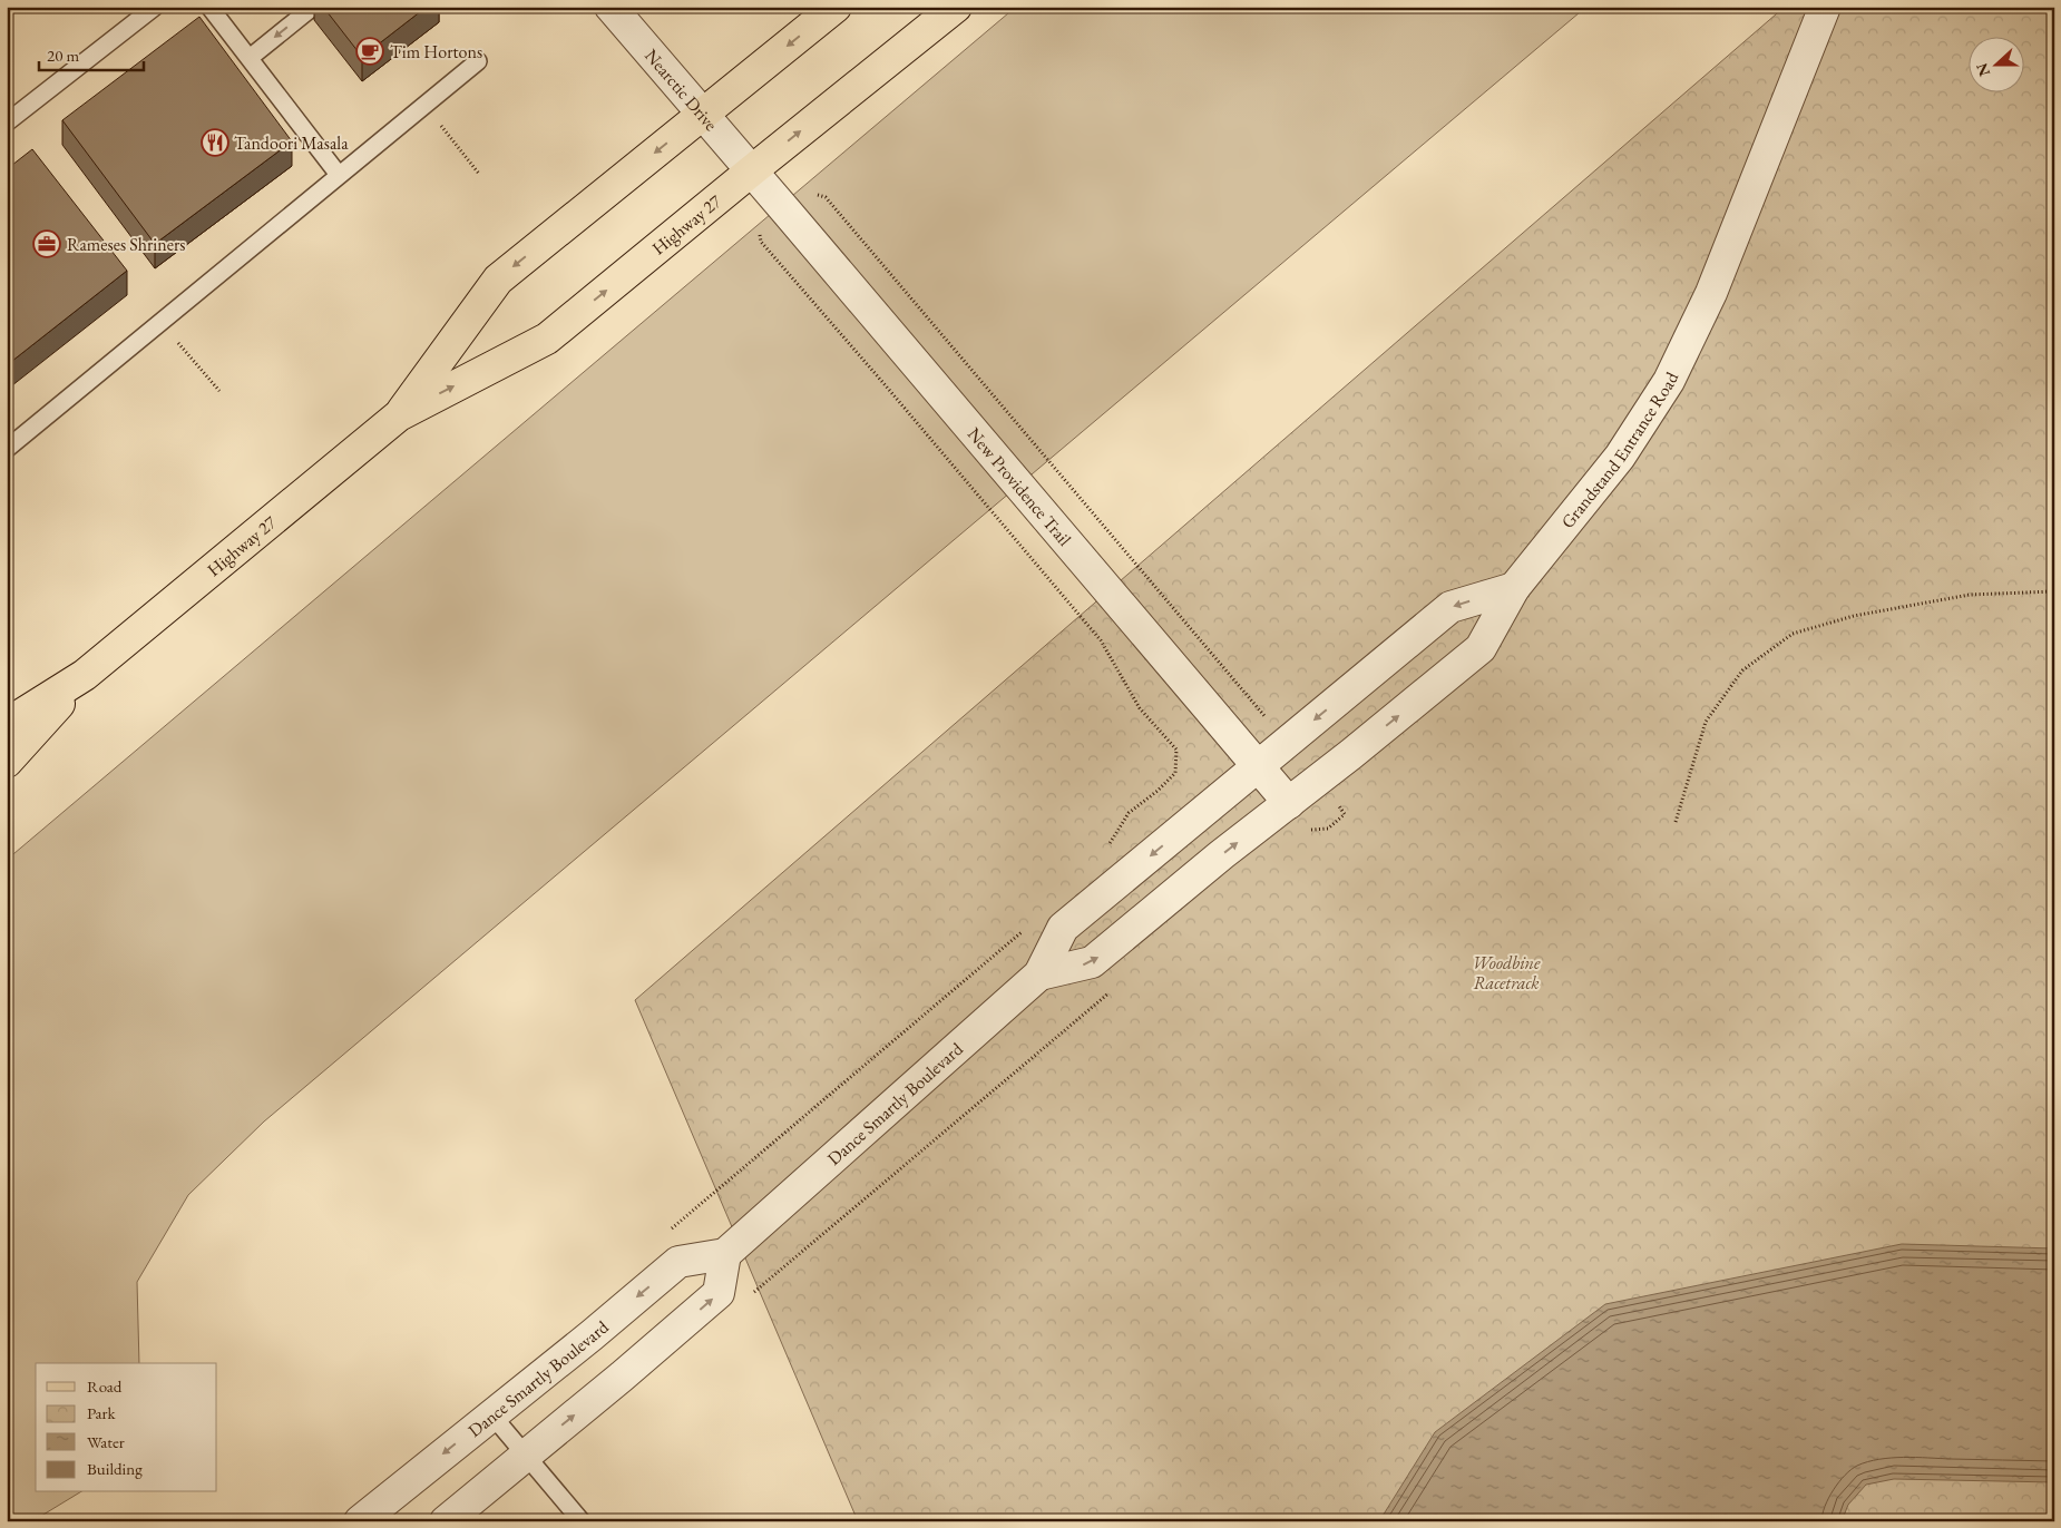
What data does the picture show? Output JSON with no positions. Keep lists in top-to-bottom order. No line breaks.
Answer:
{"streets":{"main road":["Highway 27"],"street":["Nearctic Drive","Grandstand Entrance Road","New Providence Trail","Dance Smartly Boulevard"]},"crossings":[["Nearctic Drive","Highway 27"],["Nearctic Drive","New Providence Trail"],["Highway 27","New Providence Trail"],["Grandstand Entrance Road","New Providence Trail"],["Grandstand Entrance Road","Dance Smartly Boulevard"],["New Providence Trail","Dance Smartly Boulevard"]],"parks":["Woodbine Racetrack"],"places":{"cafe":["Tim Hortons"],"restaurant":["Tandoori Masala"],"office":["Rameses Shriners"]},"legend":["Road","Park","Water","Building"],"scale_bar":"20 m","north":"left"}
